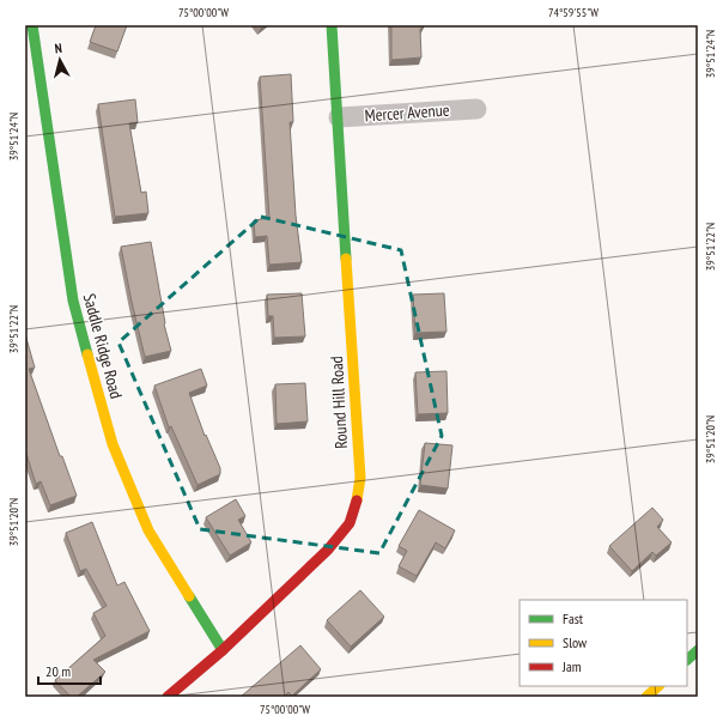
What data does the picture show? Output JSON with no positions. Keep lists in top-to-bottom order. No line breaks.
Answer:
{"streets":{"street":["Mercer Avenue","Saddle Ridge Road","Round Hill Road"]},"crossings":[["Mercer Avenue","Round Hill Road"],["Saddle Ridge Road","Round Hill Road"]],"legend":["Fast","Slow","Jam"],"scale_bar":"20 m","north":"top","coordinates":["75°00'00\"W","74°59'55\"W","39°51'24\"N","39°51'22\"N","39°51'20\"N"]}
